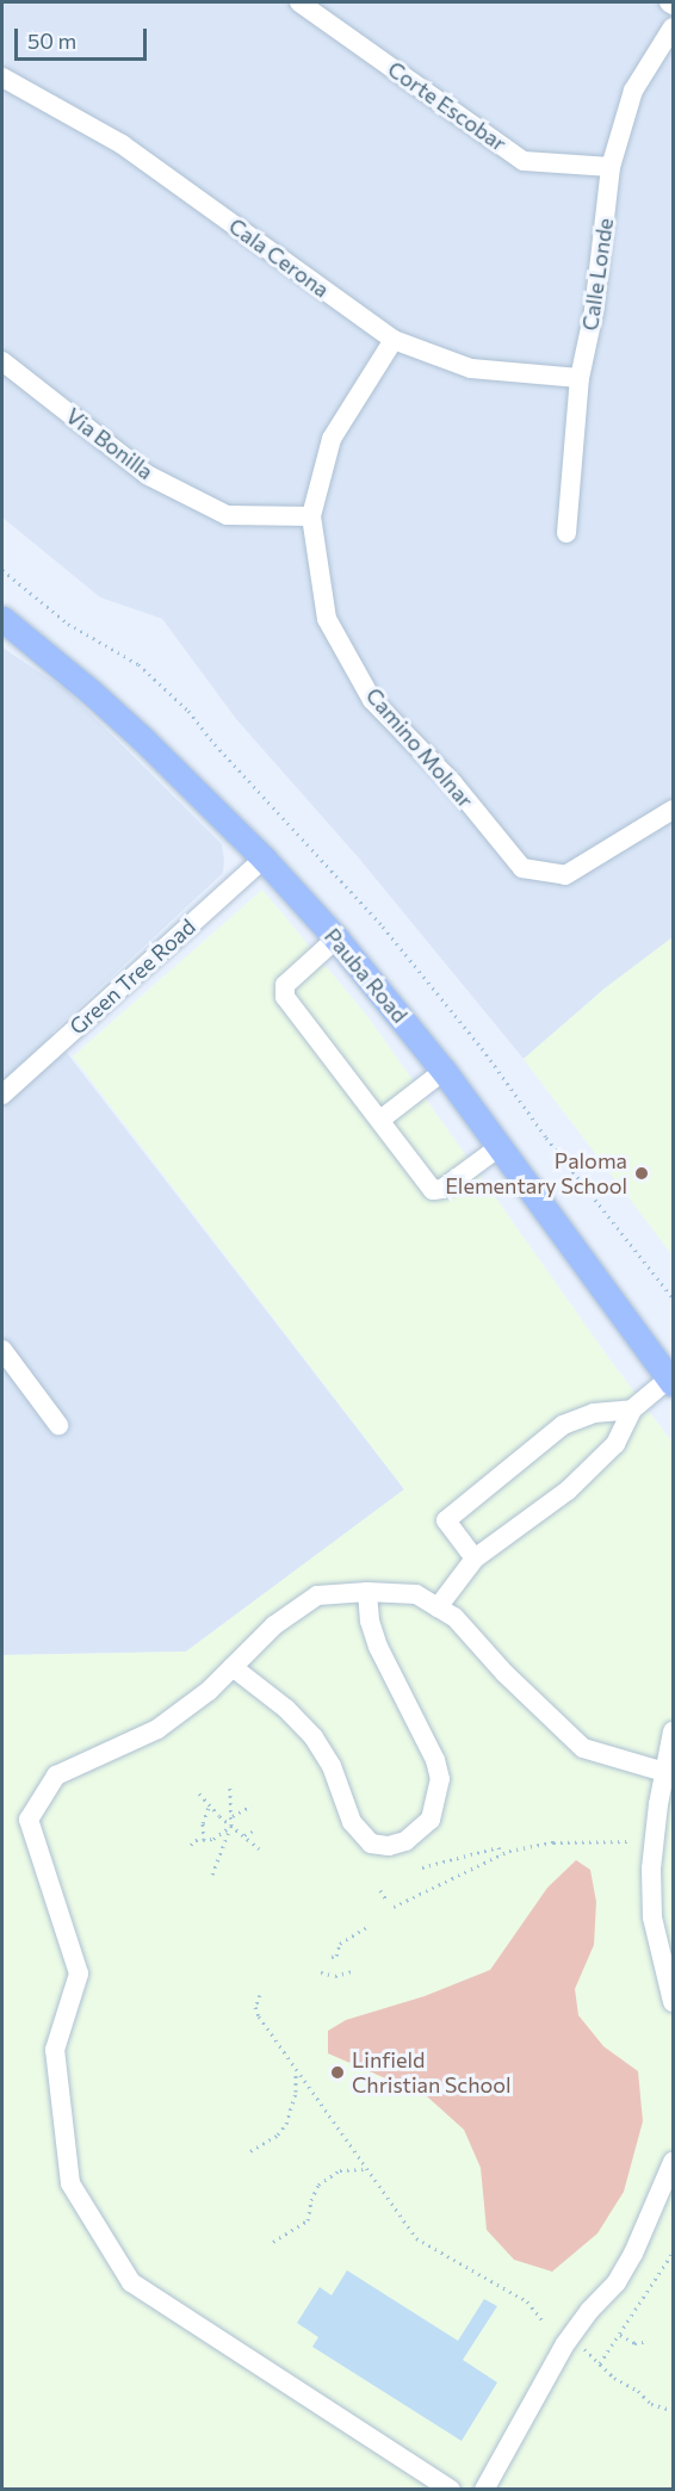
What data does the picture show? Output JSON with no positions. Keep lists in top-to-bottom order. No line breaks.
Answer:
{"streets":{"main road":["Pauba Road"],"street":["Corte Escobar","Cala Cerona","Calle Londe","Via Bonilla","Camino Molnar","Green Tree Road"]},"crossings":[["Corte Escobar","Calle Londe"],["Cala Cerona","Calle Londe"],["Cala Cerona","Camino Molnar"],["Via Bonilla","Camino Molnar"],["Pauba Road","Green Tree Road"]],"places":["Paloma Elementary School","Linfield Christian School"],"scale_bar":"50 m"}
